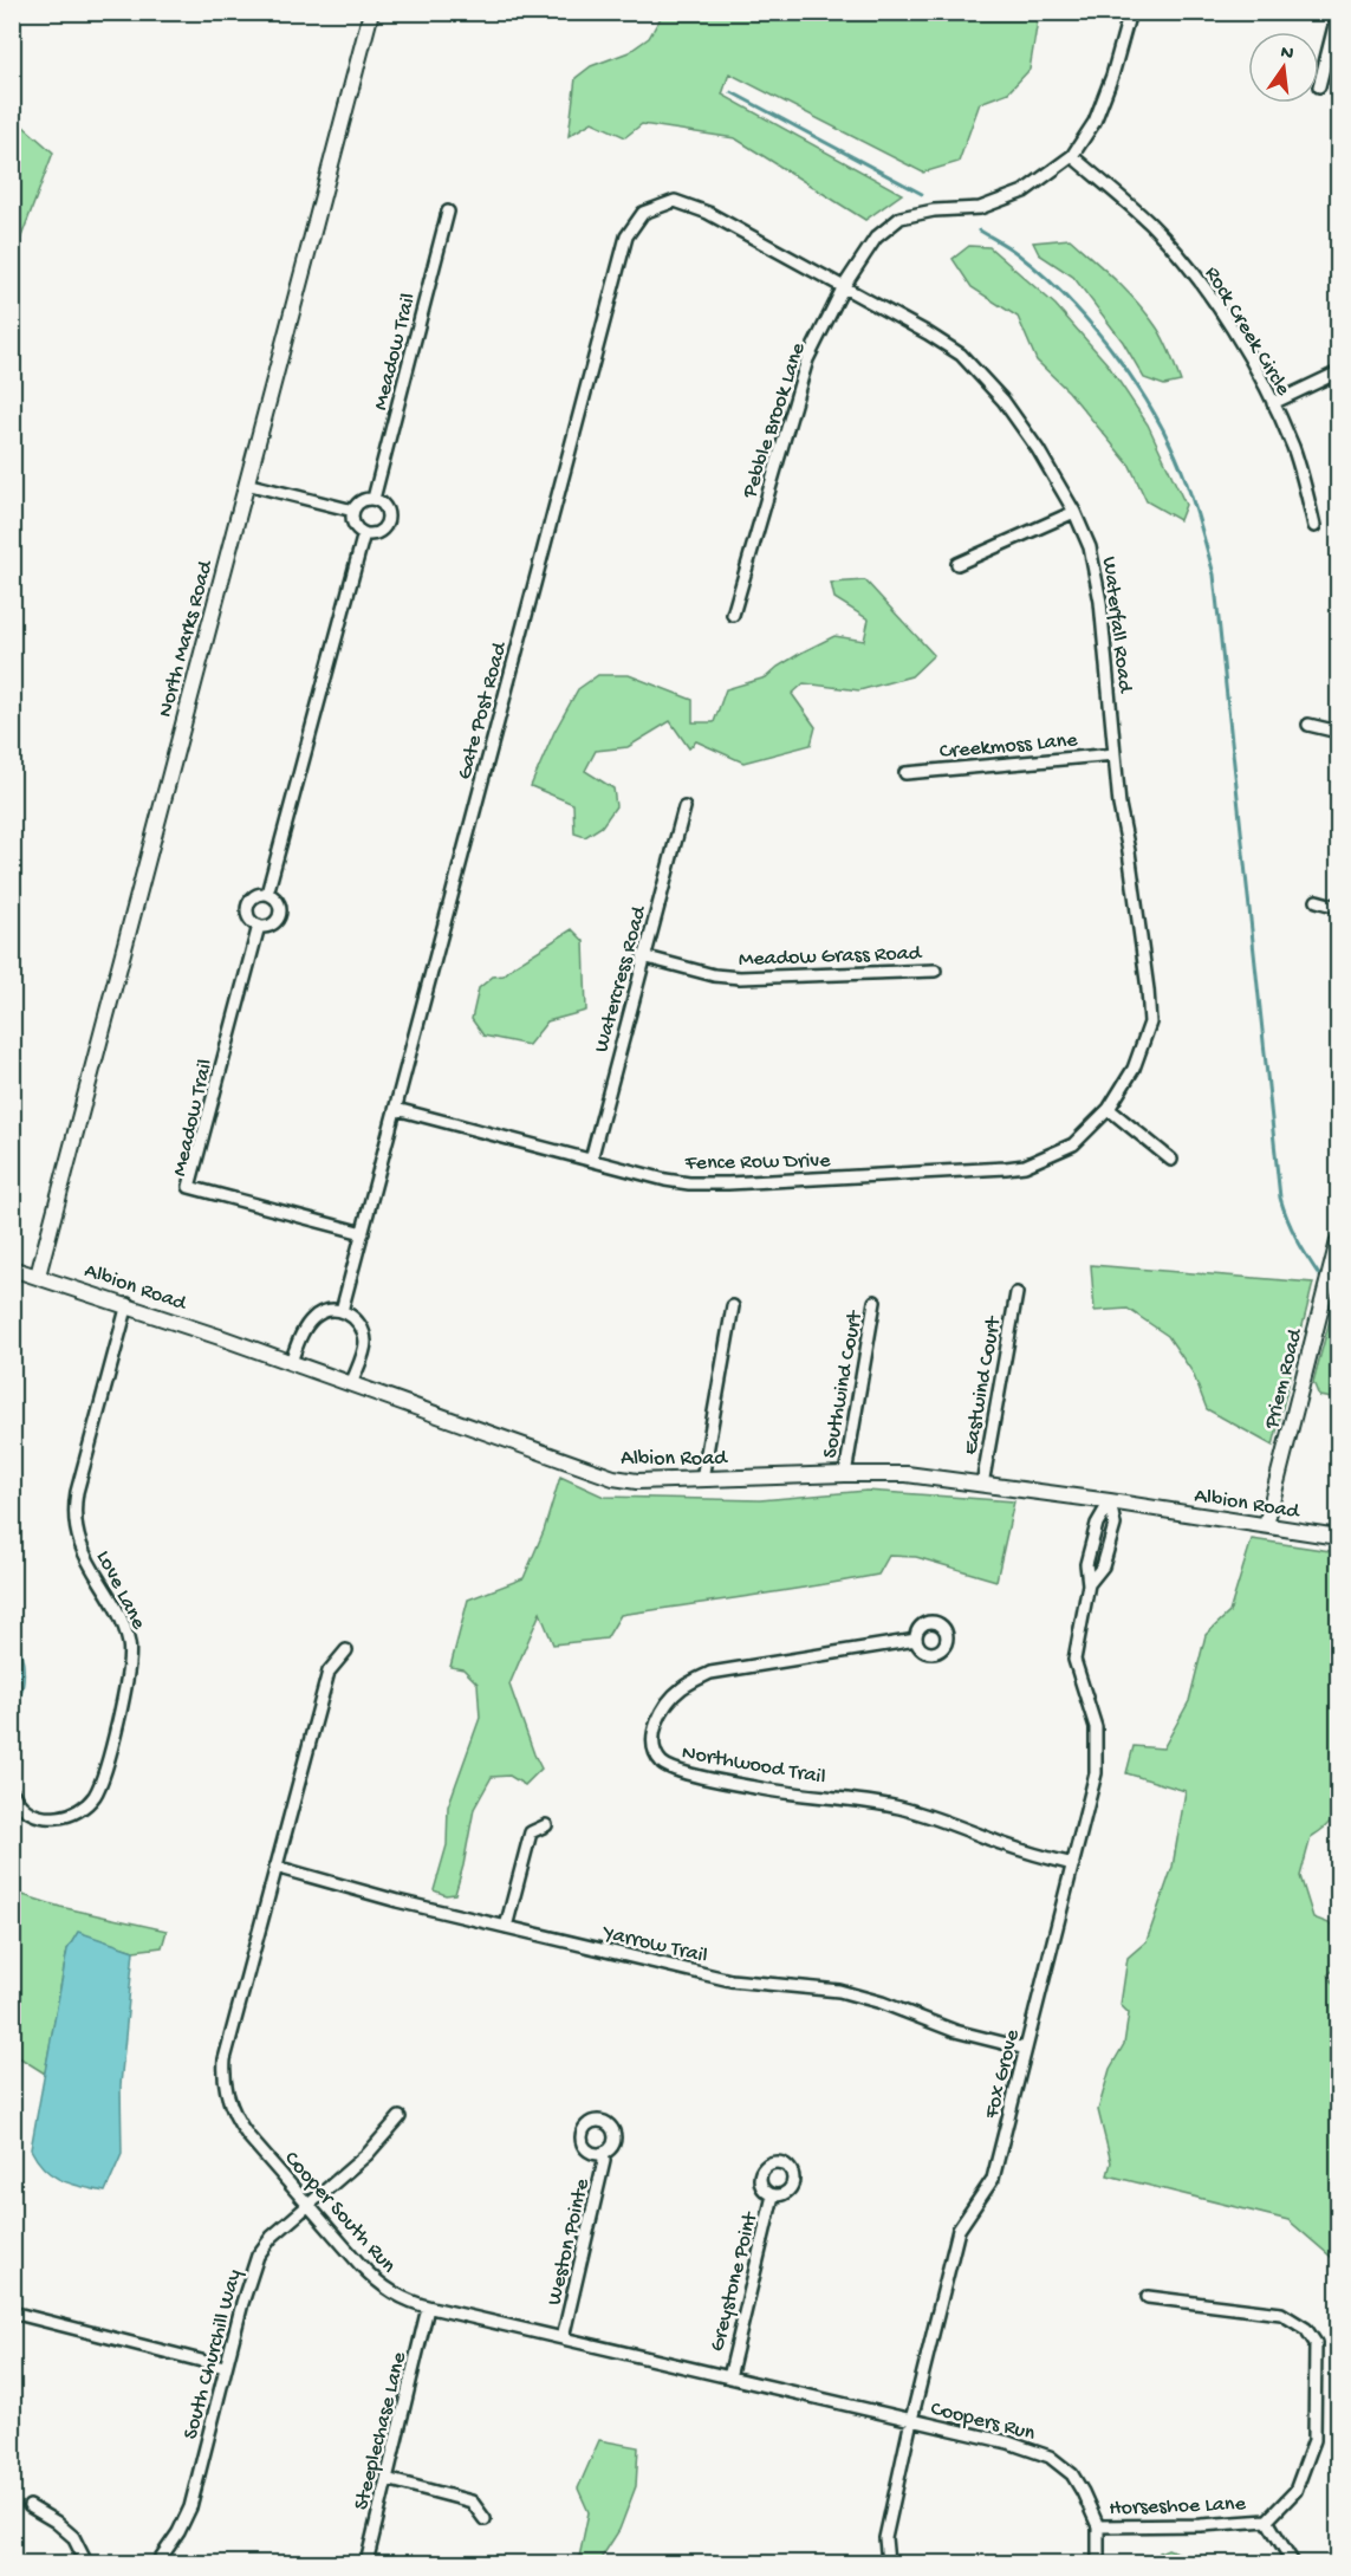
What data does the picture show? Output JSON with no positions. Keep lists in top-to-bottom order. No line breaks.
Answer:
{"streets":{"street":["Rock Creek Circle","Meadow Trail","Pebble Brook Lane","Waterfall Road","North Marks Road","Gate Post Road","Creekmoss Lane","Meadow Grass Road","Watercress Road","Fence Row Drive","Albion Road","Priem Road","Southwind Court","Eastwind Court","Love Lane","Northwood Trail","Yarrow Trail","Fox Grove","Cooper South Run","Weston Pointe","Greystone Point","South Churchill Way","Coopers Run","Steeplechase Lane","Horseshoe Lane"]},"crossings":[["Rock Creek Circle","Pebble Brook Lane"],["Meadow Trail","Gate Post Road"],["Pebble Brook Lane","Waterfall Road"],["Waterfall Road","Gate Post Road"],["Waterfall Road","Creekmoss Lane"],["Waterfall Road","Fence Row Drive"],["North Marks Road","Albion Road"],["Gate Post Road","Fence Row Drive"],["Gate Post Road","Albion Road"],["Meadow Grass Road","Watercress Road"],["Watercress Road","Fence Row Drive"],["Albion Road","Priem Road"],["Albion Road","Southwind Court"],["Albion Road","Eastwind Court"],["Albion Road","Love Lane"],["Albion Road","Fox Grove"],["Northwood Trail","Fox Grove"],["Yarrow Trail","Fox Grove"],["Yarrow Trail","Cooper South Run"],["Fox Grove","Cooper South Run"],["Fox Grove","Coopers Run"],["Cooper South Run","Weston Pointe"],["Cooper South Run","Greystone Point"],["Cooper South Run","South Churchill Way"],["Cooper South Run","Coopers Run"],["Cooper South Run","Steeplechase Lane"],["Coopers Run","Horseshoe Lane"]],"north":"top"}
